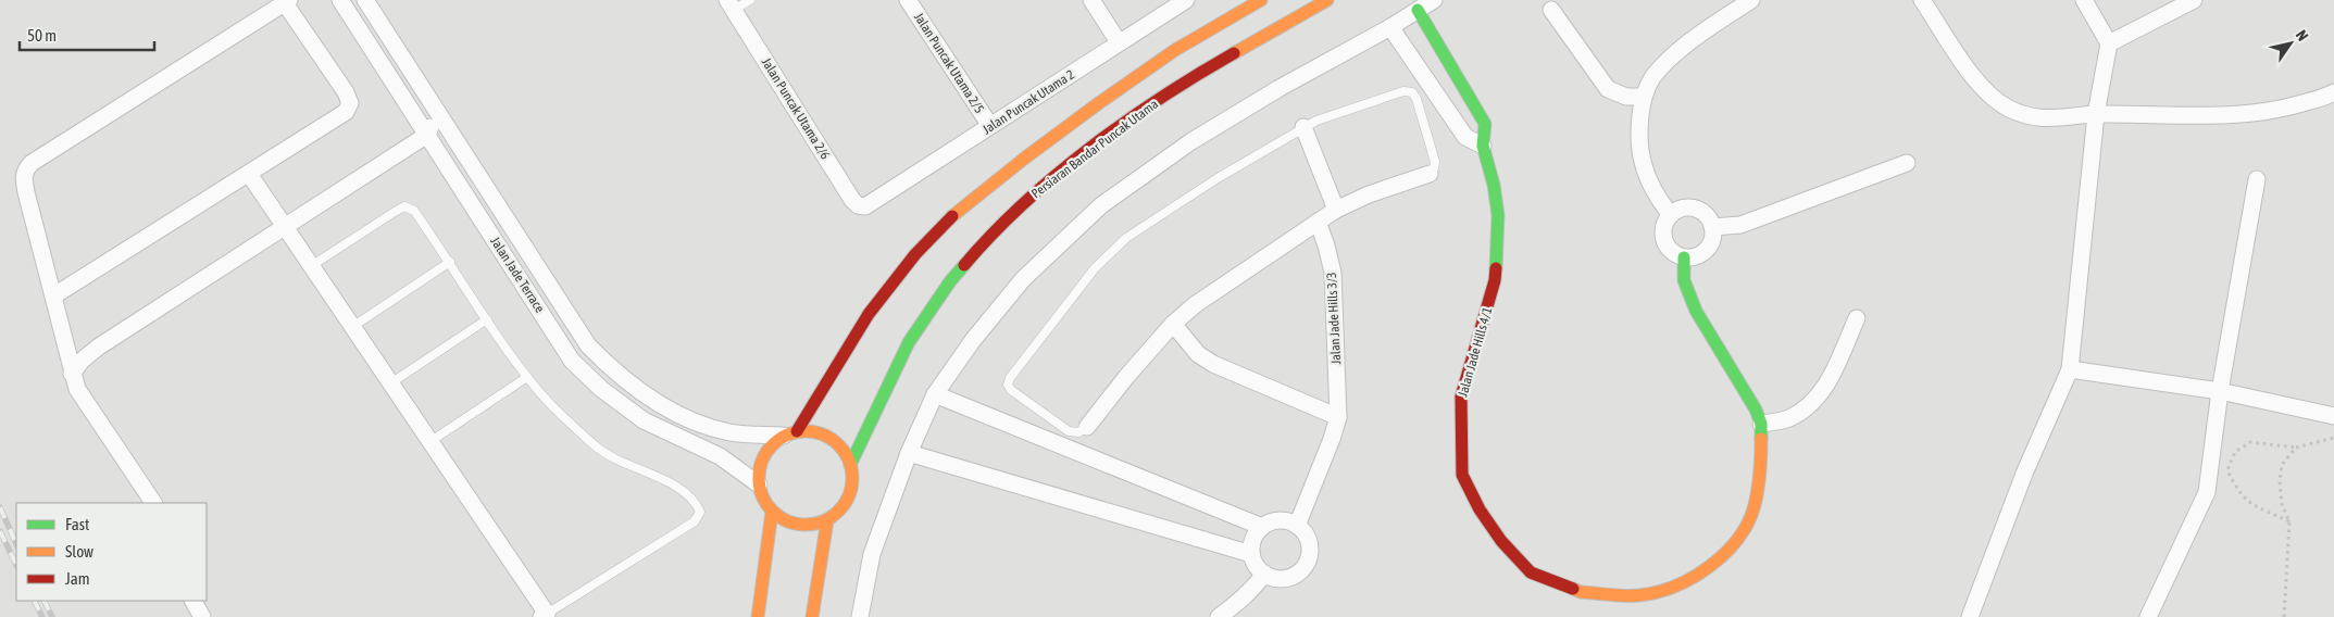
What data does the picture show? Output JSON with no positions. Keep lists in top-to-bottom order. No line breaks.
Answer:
{"streets":{"street":["Jalan Puncak Utama 2/5","Jalan Puncak Utama 2","Jalan Puncak Utama 2/6","Persiaran Bandar Puncak Utama","Jalan Jade Terrace","Jalan Jade Hills 3/3","Jalan Jade Hills 4/1"]},"crossings":[["Jalan Puncak Utama 2/5","Jalan Puncak Utama 2"],["Jalan Puncak Utama 2","Jalan Puncak Utama 2/6"],["Persiaran Bandar Puncak Utama","Jalan Jade Terrace"]],"legend":["Fast","Slow","Jam"],"scale_bar":"50 m","north":"top right"}
